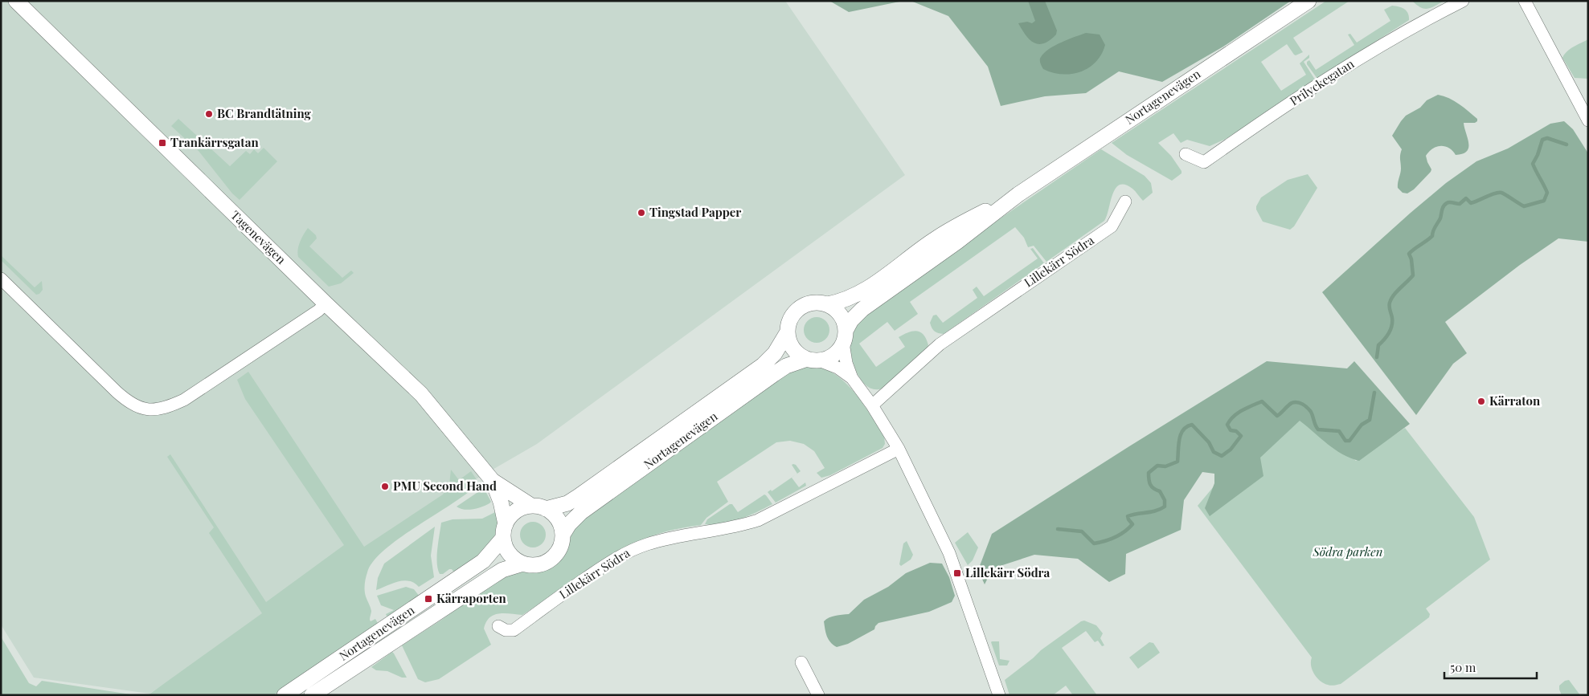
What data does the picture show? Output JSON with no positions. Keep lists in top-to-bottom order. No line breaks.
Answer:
{"streets":{"street":["Prilyckegatan","Nortagenevägen","Tagenevägen","Lillekärr Södra"]},"crossings":[["Nortagenevägen","Tagenevägen"]],"parks":["Södra parken"],"places":{"other":["BC Brandtätning","Tingstad Papper","Kärraton","PMU Second Hand"],"transit":["Trankärrsgatan","Lillekärr Södra","Kärraporten"]},"scale_bar":"50 m"}
